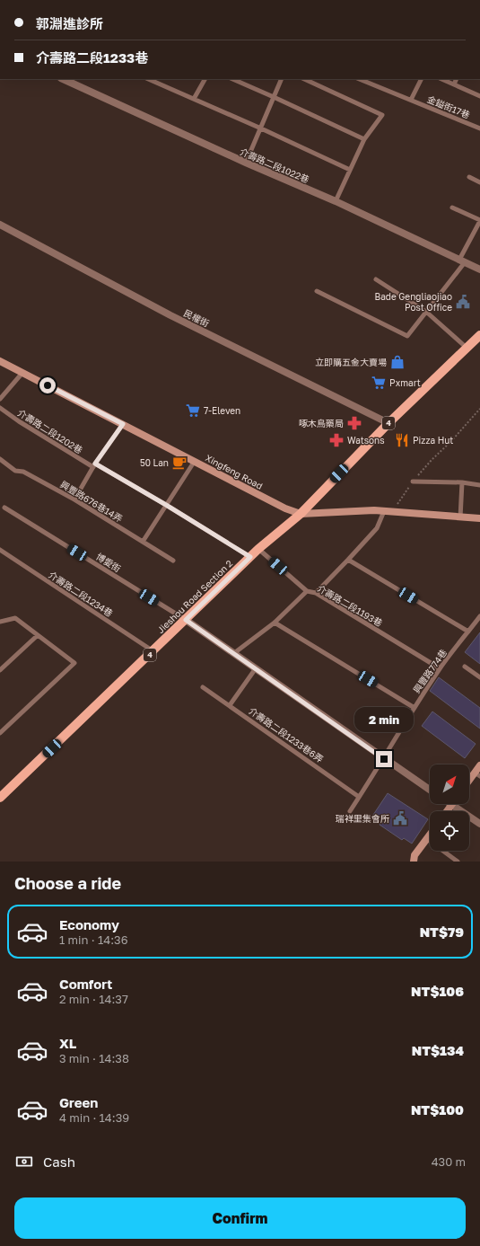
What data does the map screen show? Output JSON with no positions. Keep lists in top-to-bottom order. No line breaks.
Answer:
{"streets":{"main road":["4","Xingfeng Road","Jieshou Road Section 2"],"street":["介壽路二段1022巷","民權街"],"lane":["金鎰街17巷","介壽路二段1202巷","興豐路676巷14弄","博愛街","介壽路二段1234巷","介壽路二段1193巷","興豐路774巷","介壽路二段1233巷6弄"]},"crossings":[["民權街","Jieshou Road Section 2"],["介壽路二段1202巷","Jieshou Road Section 2"],["Xingfeng Road","Jieshou Road Section 2"],["博愛街","Jieshou Road Section 2"],["介壽路二段1234巷","Jieshou Road Section 2"],["Jieshou Road Section 2","介壽路二段1193巷"],["介壽路二段1193巷","興豐路774巷"],["興豐路774巷","介壽路二段1233巷6弄"]],"places":{"public building":["Bade Gengliaojiao Post Office","瑞祥里集會所"],"shop":["立即購五金大賣場"],"supermarket":["Pxmart","7-Eleven"],"pharmacy":["啄木鳥藥局","Watsons"],"restaurant":["Pizza Hut"],"cafe":["50 Lan"]},"north":"top right","page":{"banner":["郭淵進診所","介壽路二段1233巷"],"bubble":"2 min","heading":"Choose a ride","list":[{"name":"Economy","note":"1 min · 14:36","value":"NT$79"},{"name":"Comfort","note":"2 min · 14:37","value":"NT$106"},{"name":"XL","note":"3 min · 14:38","value":"NT$134"},{"name":"Green","note":"4 min · 14:39","value":"NT$100"}],"pay":["Cash","430 m"],"buttons":"Confirm"}}
